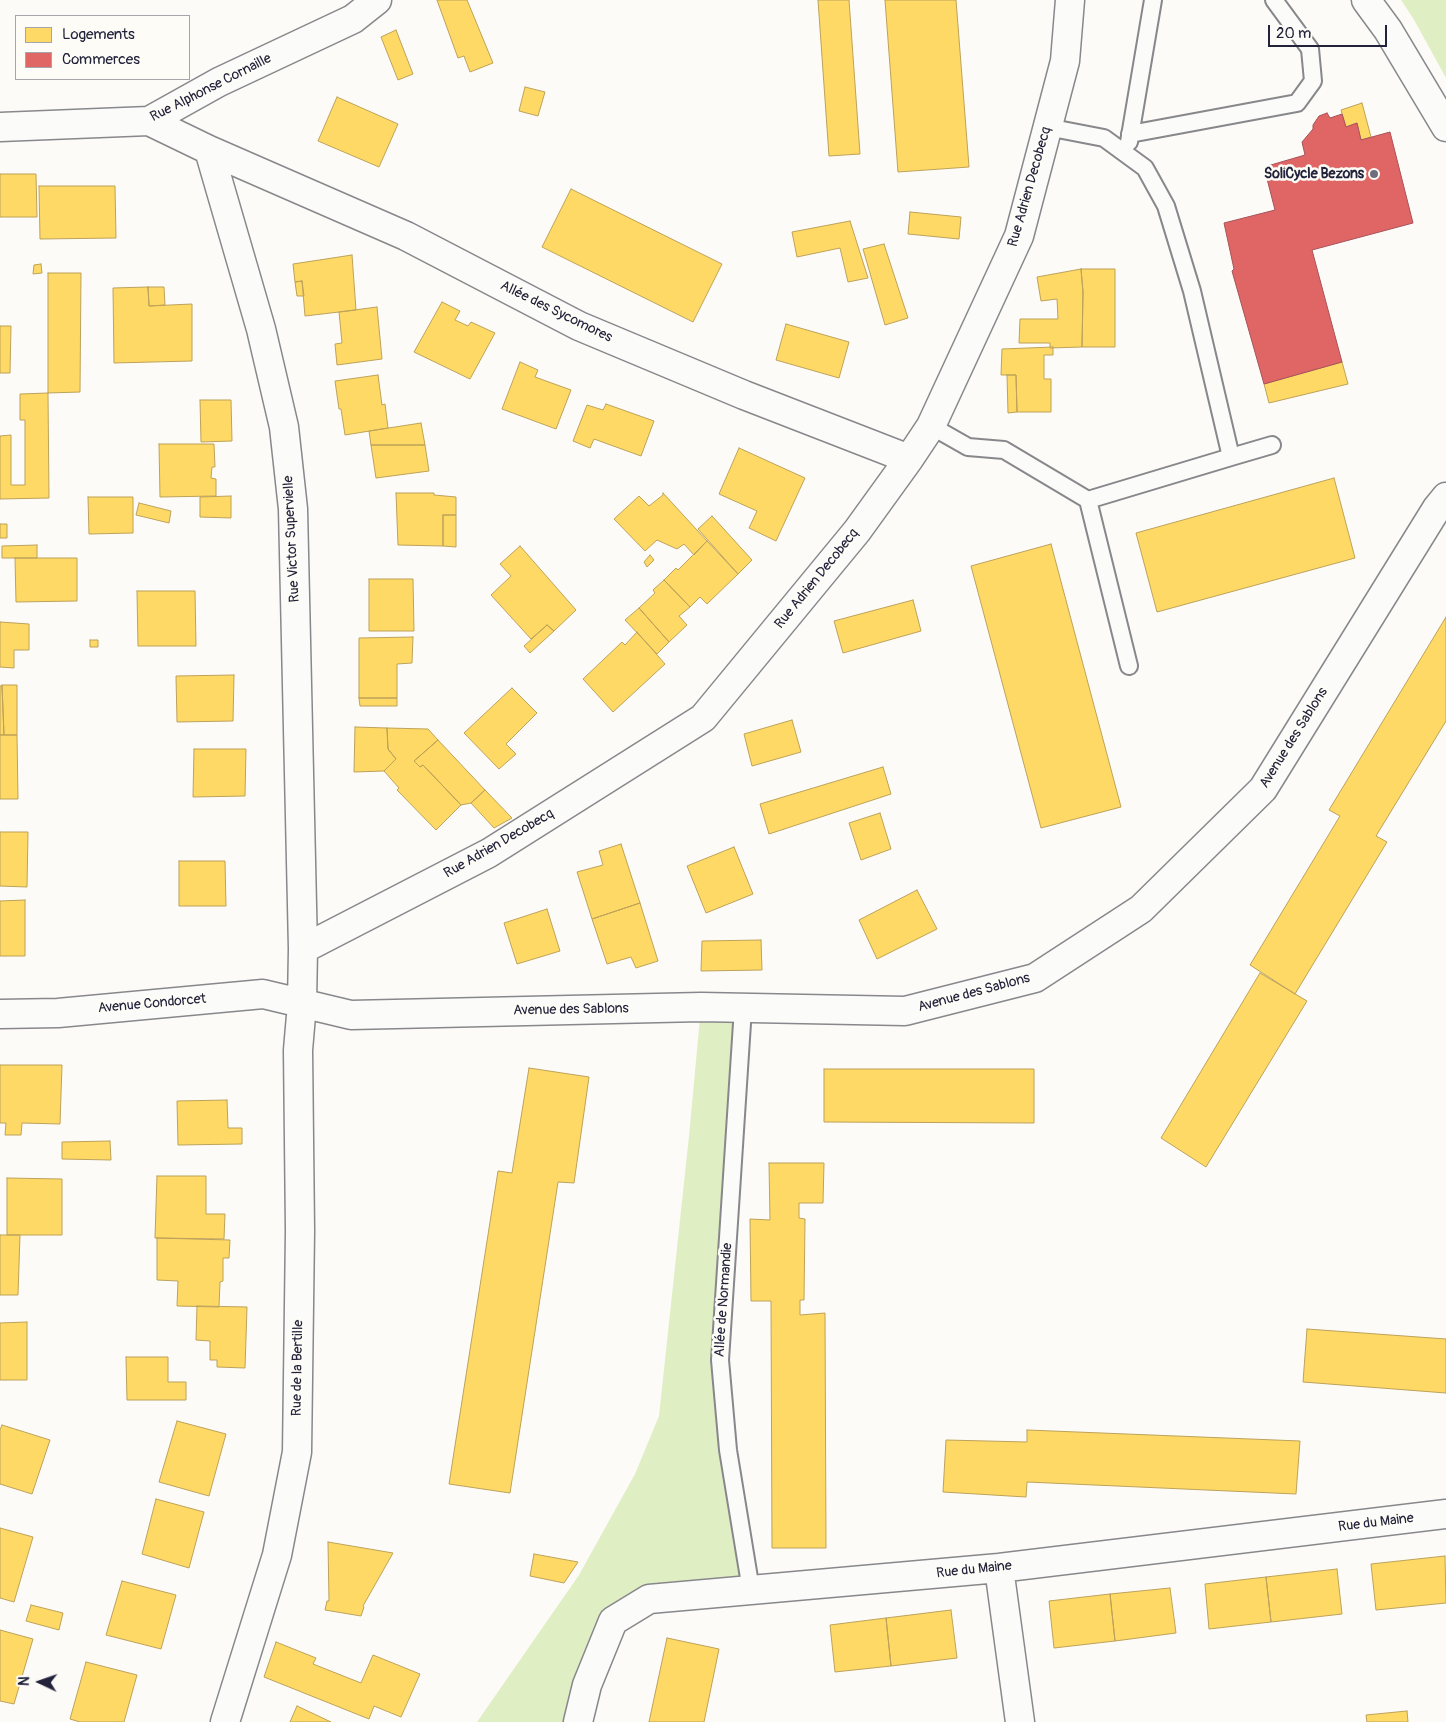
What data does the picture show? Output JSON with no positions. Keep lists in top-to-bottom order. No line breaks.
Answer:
{"streets":{"street":["Rue Alphonse Cornaille","Rue Adrien Decobecq","Allée des Sycomores","Rue Victor Supervielle","Avenue des Sablons","Avenue Condorcet","Rue de la Bertille","Rue du Maine"],"lane":["Allée de Normandie"]},"crossings":[["Rue Adrien Decobecq","Allée des Sycomores"],["Rue Adrien Decobecq","Rue Victor Supervielle"],["Allée des Sycomores","Rue Victor Supervielle"],["Rue Victor Supervielle","Avenue des Sablons"],["Rue Victor Supervielle","Avenue Condorcet"],["Rue Victor Supervielle","Rue de la Bertille"],["Avenue des Sablons","Avenue Condorcet"],["Avenue des Sablons","Allée de Normandie"],["Avenue des Sablons","Rue de la Bertille"],["Avenue Condorcet","Rue de la Bertille"],["Allée de Normandie","Rue du Maine"]],"places":["SoliCycle Bezons"],"legend":["Logements","Commerces"],"scale_bar":"20 m","north":"left"}
